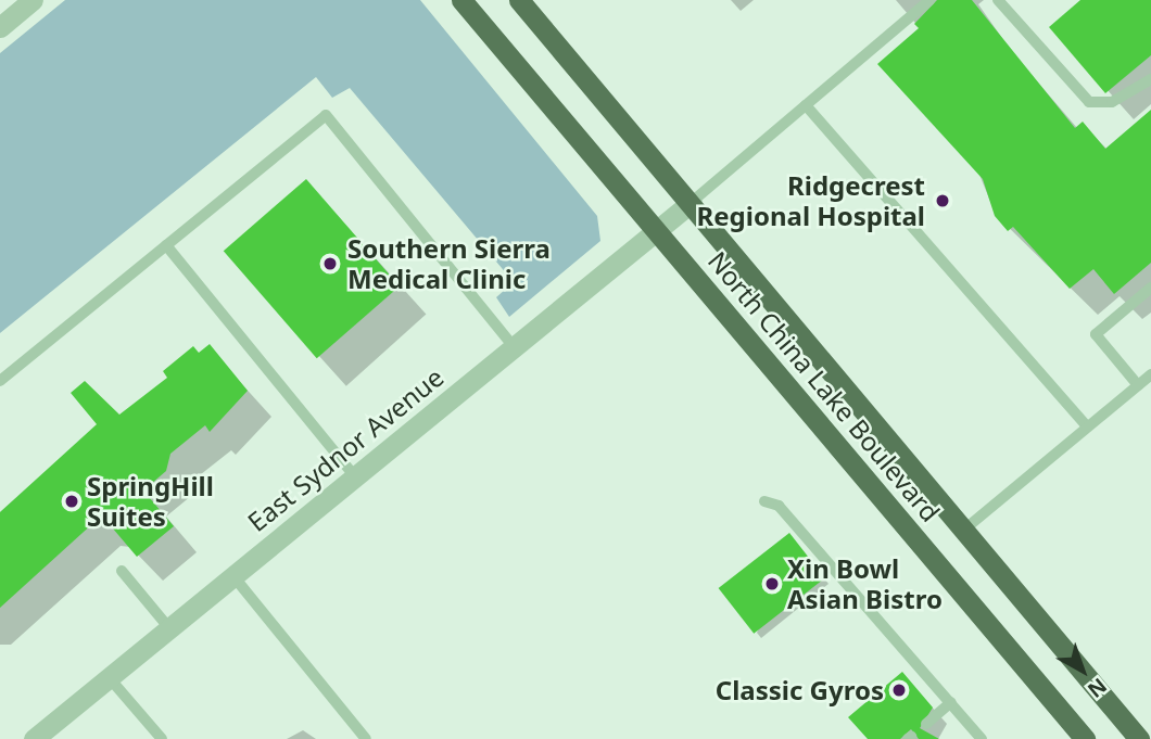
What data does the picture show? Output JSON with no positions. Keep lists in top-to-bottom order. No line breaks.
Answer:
{"streets":{"main road":["North China Lake Boulevard"],"street":["East Sydnor Avenue"]},"crossings":[["North China Lake Boulevard","East Sydnor Avenue"]],"places":["Ridgecrest Regional Hospital","Southern Sierra Medical Clinic","SpringHill Suites","Xin Bowl Asian Bistro","Classic Gyros"],"north":"bottom right"}
